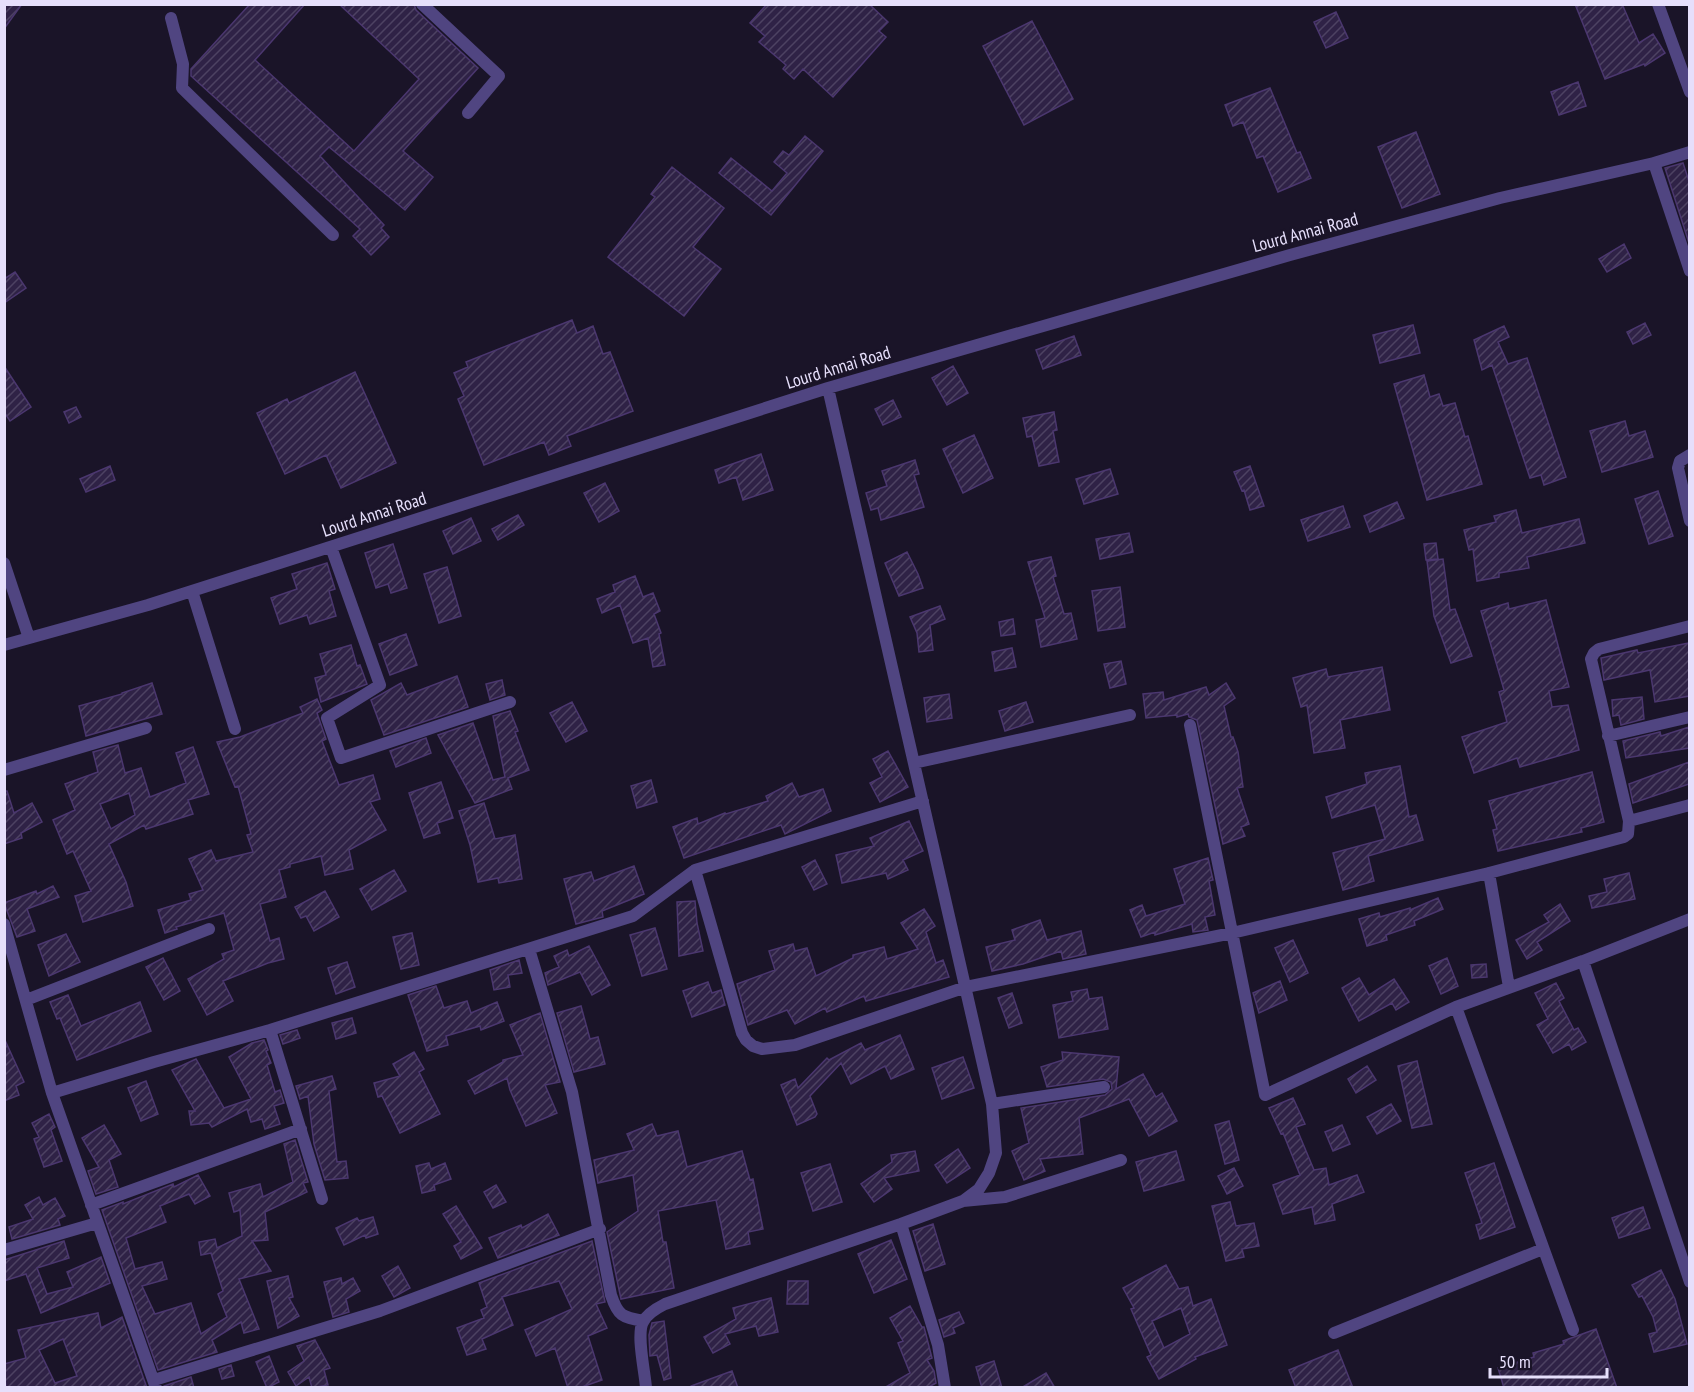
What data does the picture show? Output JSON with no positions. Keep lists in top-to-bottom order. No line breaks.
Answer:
{"streets":{"street":["Lourd Annai Road"]},"scale_bar":"50 m"}
